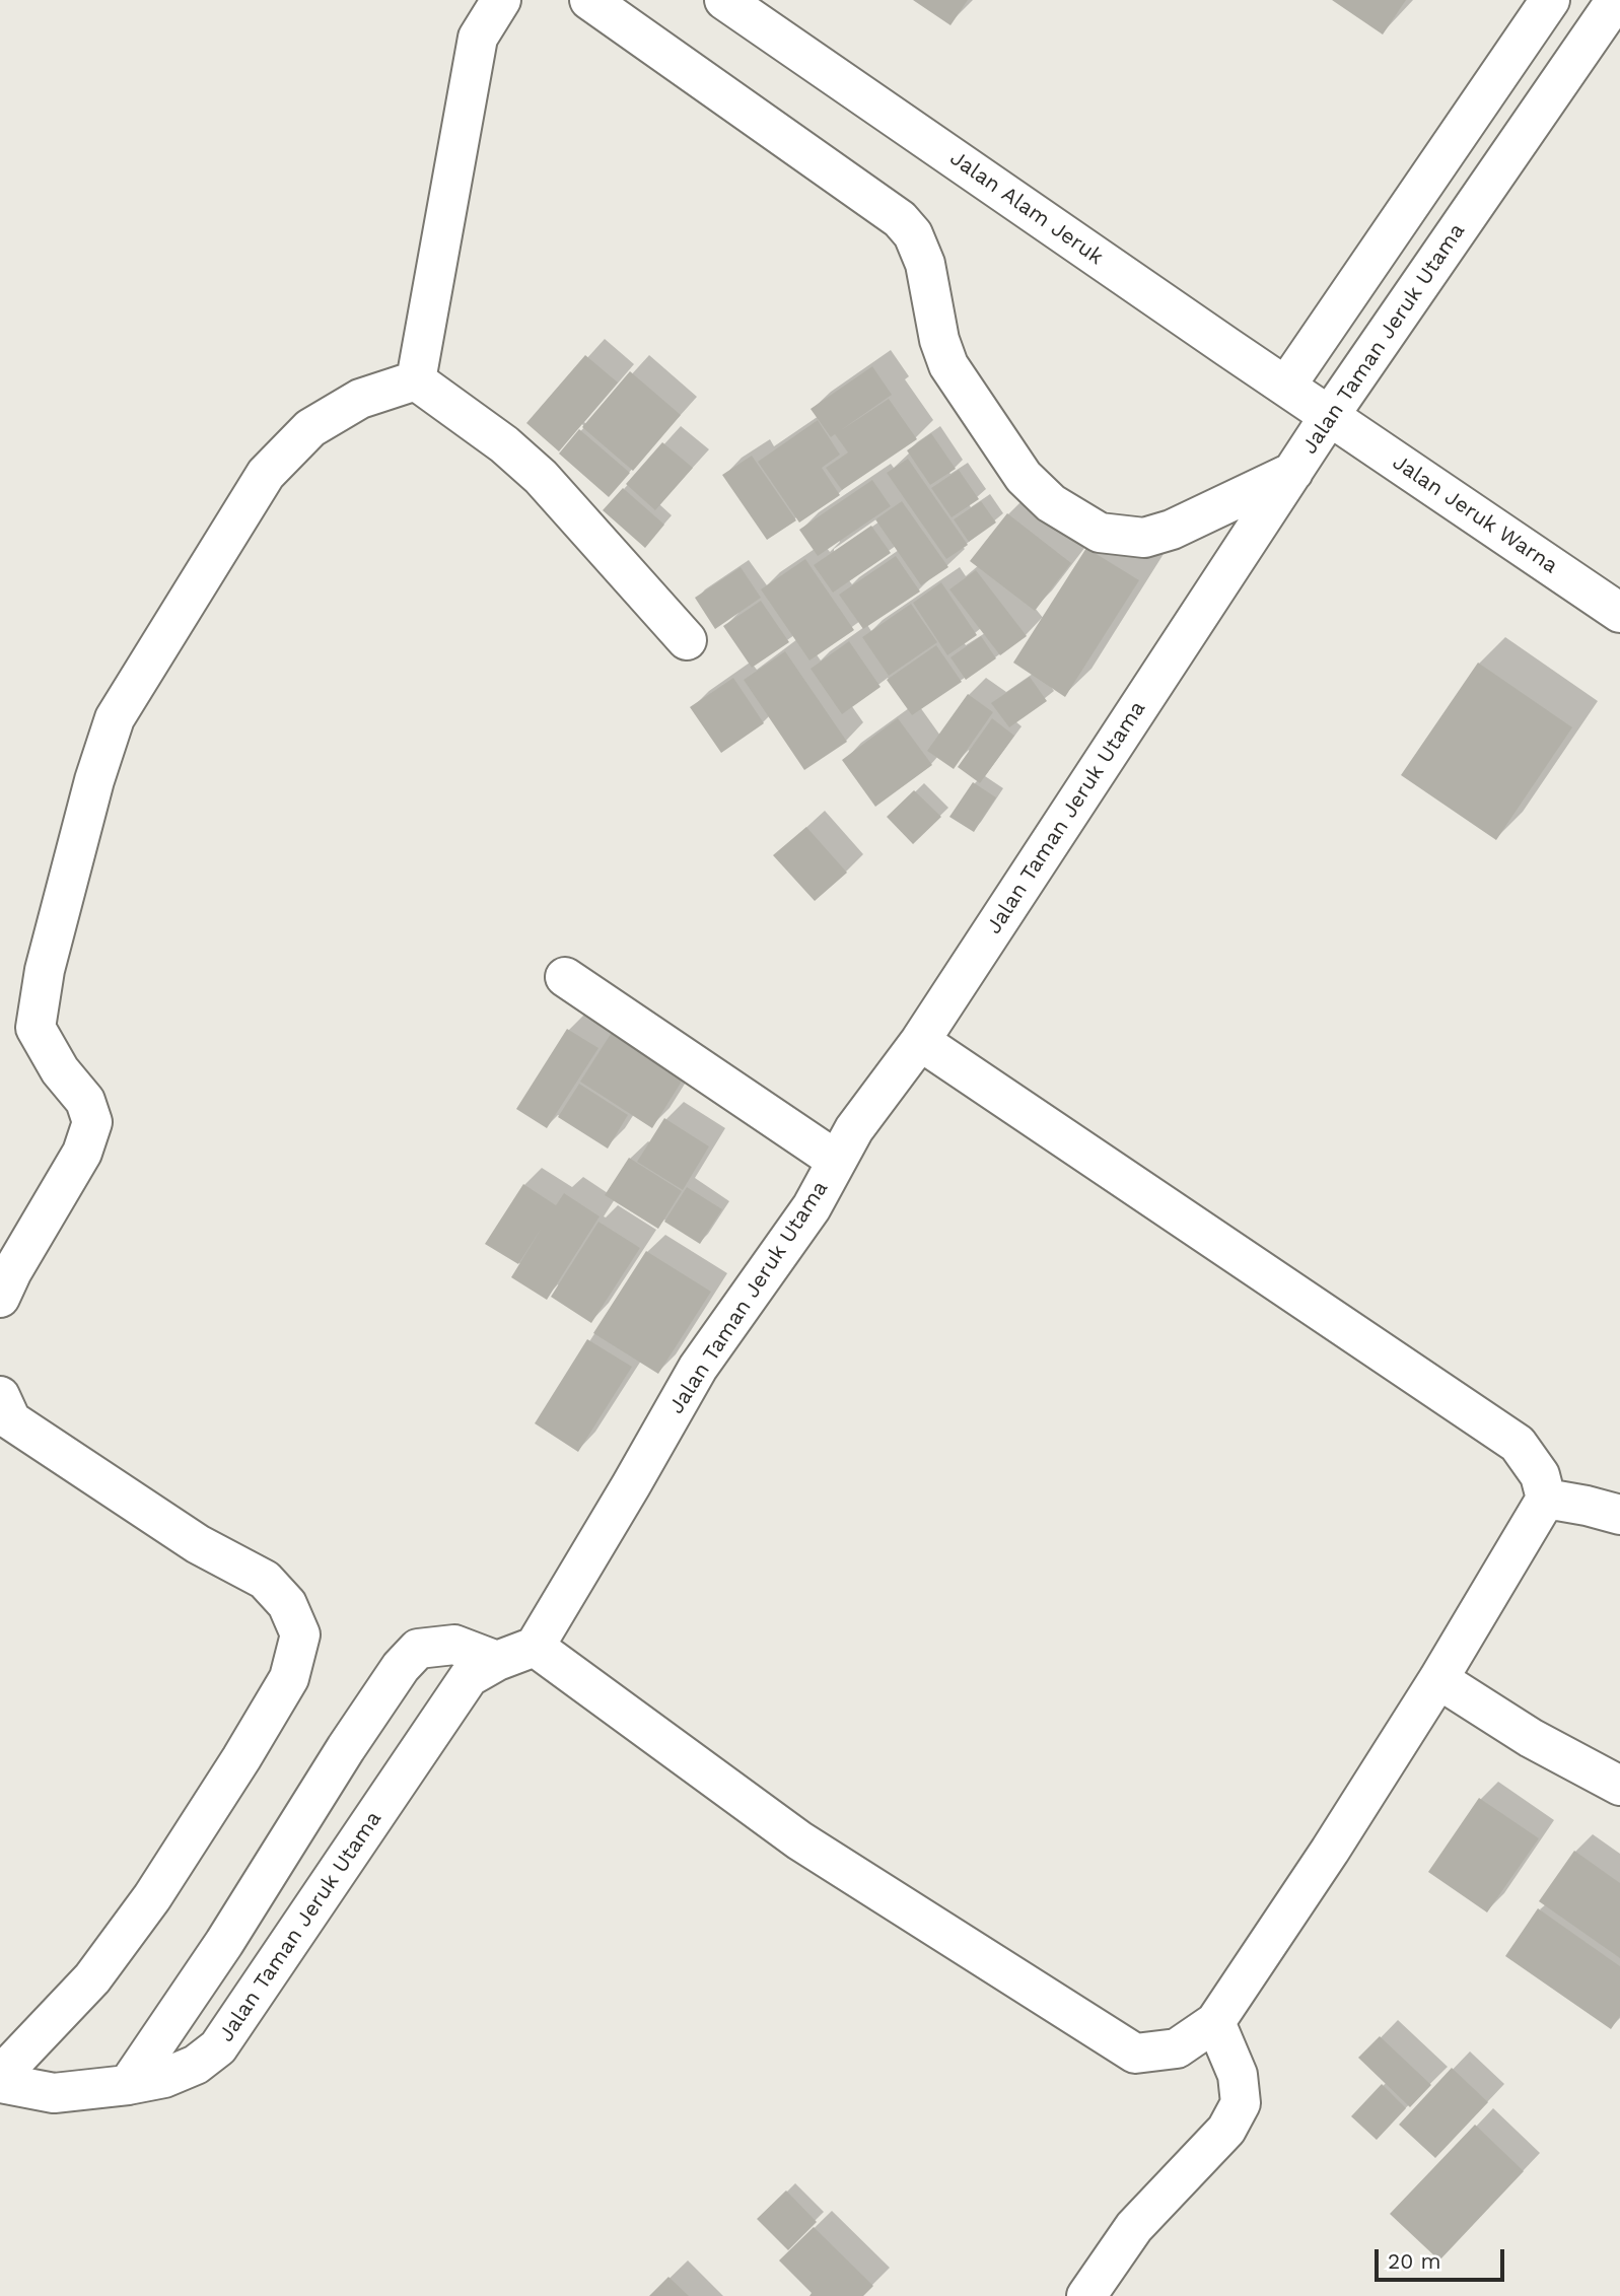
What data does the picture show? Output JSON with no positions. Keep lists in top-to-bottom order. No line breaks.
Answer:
{"streets":{"street":["Jalan Alam Jeruk","Jalan Taman Jeruk Utama","Jalan Jeruk Warna"]},"crossings":[["Jalan Alam Jeruk","Jalan Taman Jeruk Utama"],["Jalan Alam Jeruk","Jalan Jeruk Warna"],["Jalan Taman Jeruk Utama","Jalan Jeruk Warna"]],"scale_bar":"20 m"}
